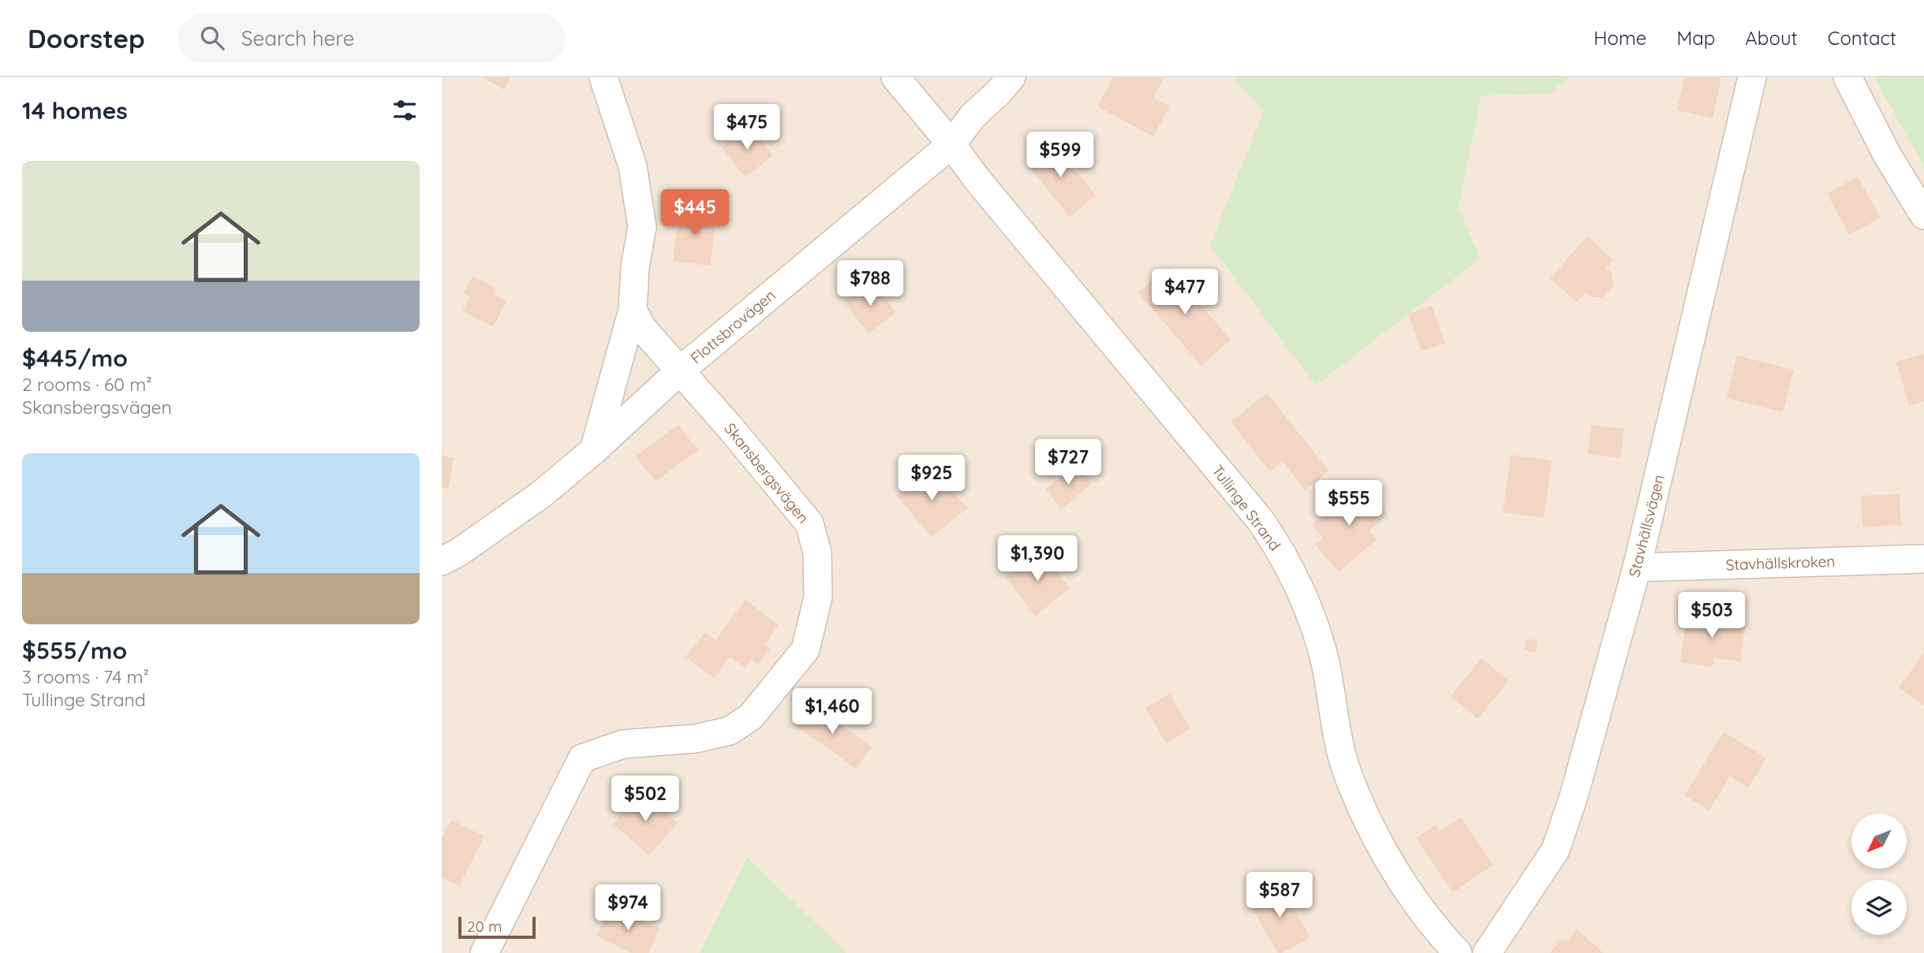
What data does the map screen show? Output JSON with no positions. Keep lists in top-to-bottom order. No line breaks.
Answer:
{"streets":{"street":["Flottsbrovägen","Skansbergsvägen","Tullinge Strand","Stavhällsvägen","Stavhällskroken"]},"crossings":[["Flottsbrovägen","Skansbergsvägen"],["Flottsbrovägen","Tullinge Strand"],["Stavhällsvägen","Stavhällskroken"]],"scale_bar":"20 m","north":"bottom left","page":{"header":"Doorstep","search":"Search here","nav":["Home","Map","About","Contact"],"heading":"14 homes","price":["$475","$599","$445","$788","$477","$727","$925","$555","$1,390","$503","$1,460","$502","$587","$974"],"list":[{"name":"$445/mo","note":"2 rooms · 60 m² · Skansbergsvägen"},{"name":"$555/mo","note":"3 rooms · 74 m² · Tullinge Strand"}],"scale":"20 m"}}
